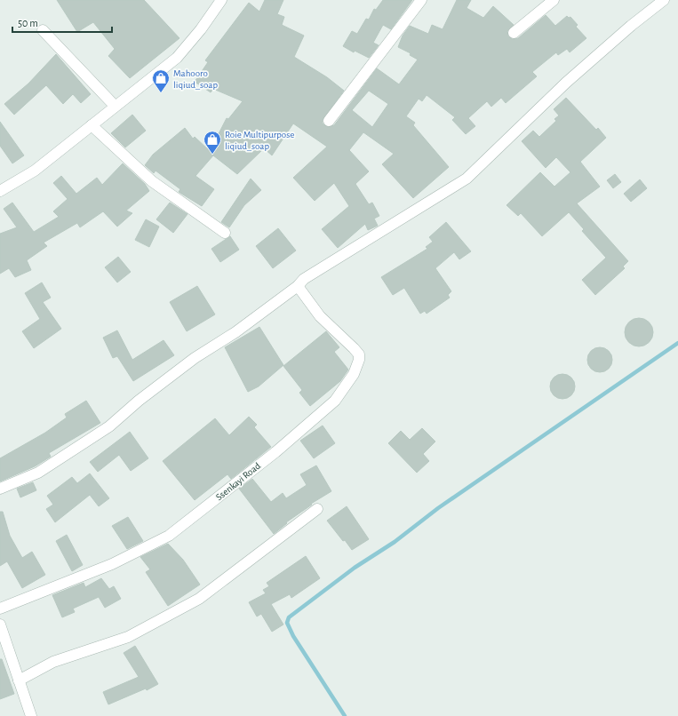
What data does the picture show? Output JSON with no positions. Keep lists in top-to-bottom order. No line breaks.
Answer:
{"streets":{"street":["Ssenkayi Road"]},"places":{"shop":["Mahooro liqiud_soap","Roie Multipurpose liqiud_soap"]},"scale_bar":"50 m"}
